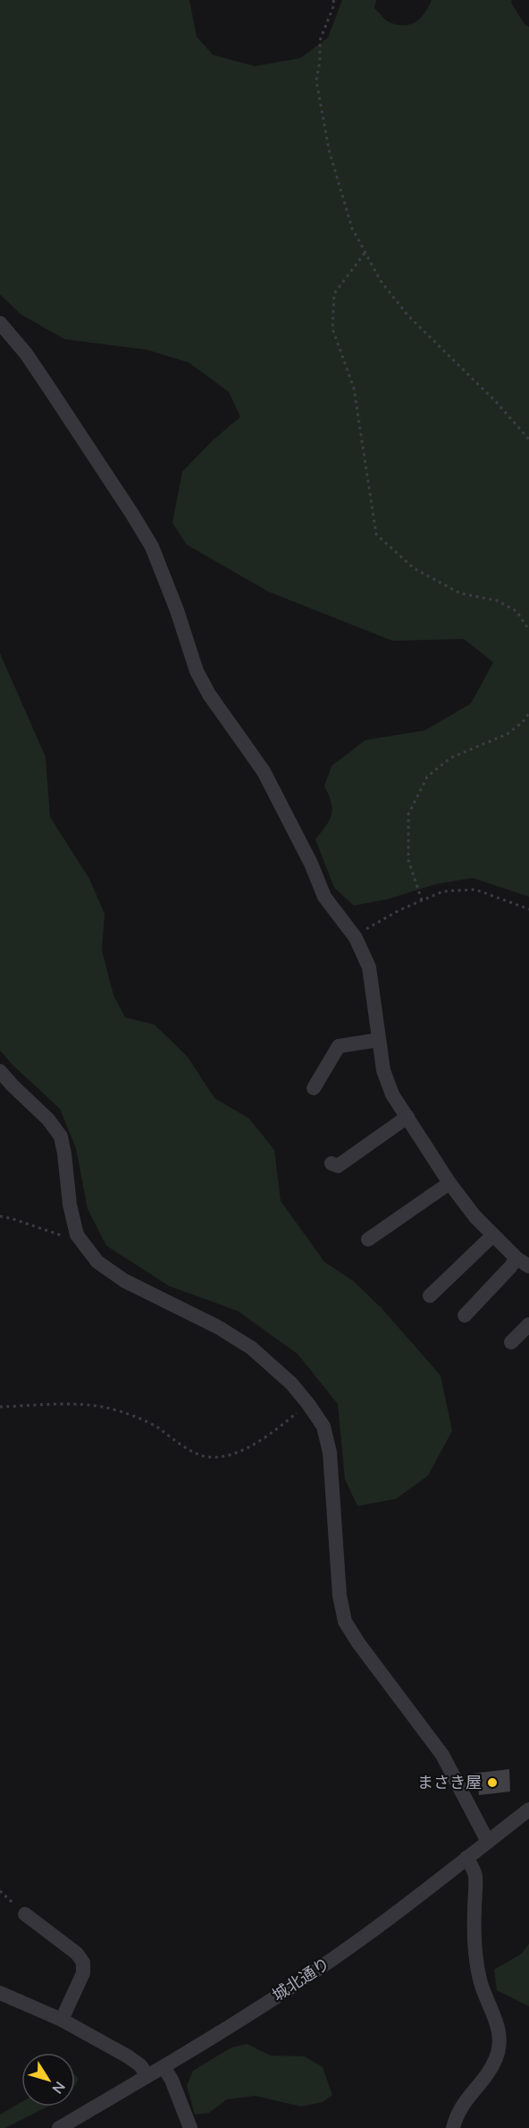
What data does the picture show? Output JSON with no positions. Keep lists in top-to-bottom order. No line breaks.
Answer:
{"streets":{"street":["城北通り"]},"places":["まさき屋"],"north":"bottom right"}
